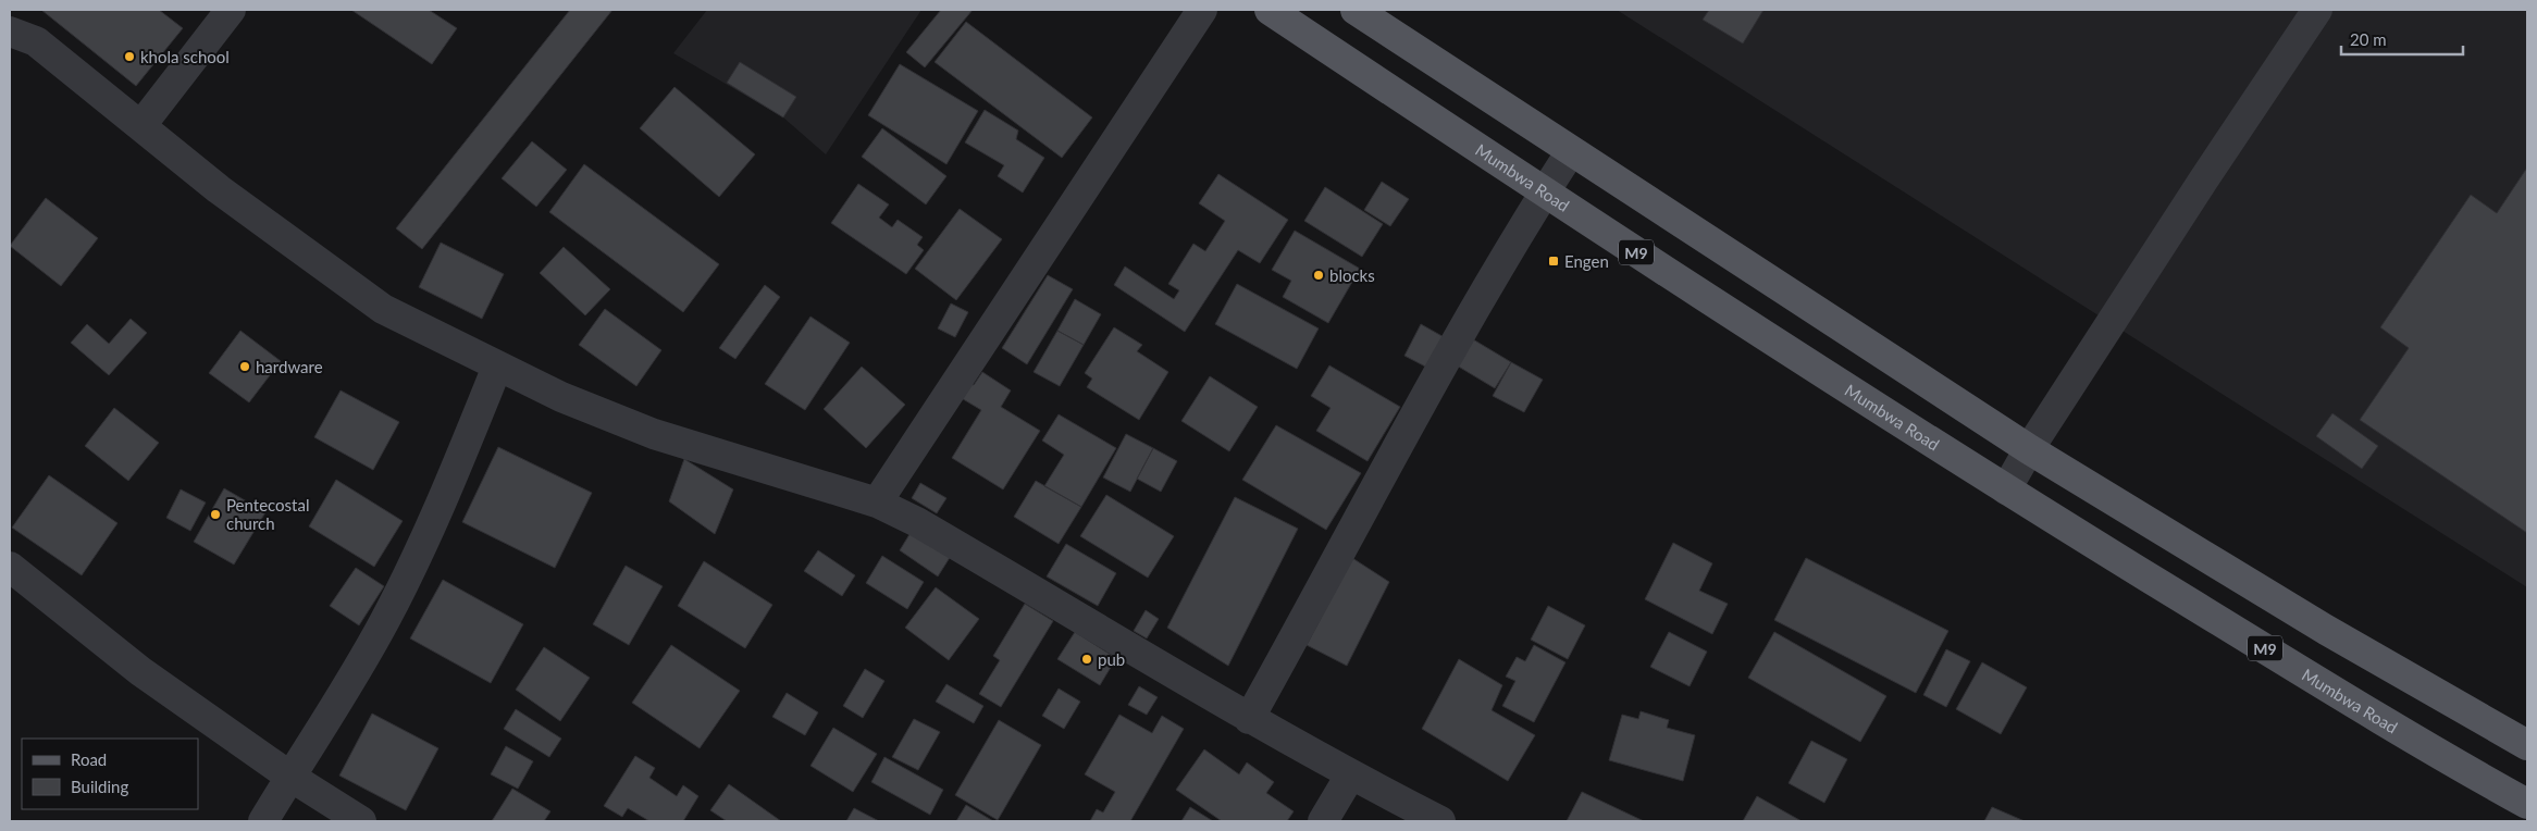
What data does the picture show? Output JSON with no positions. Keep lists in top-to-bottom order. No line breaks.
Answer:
{"streets":{"main road":["Mumbwa Road","M9"]},"places":{"other":["khola school","blocks","hardware","Pentecostal church","pub"],"transit":["Engen"]},"legend":["Road","Building"],"scale_bar":"20 m"}
